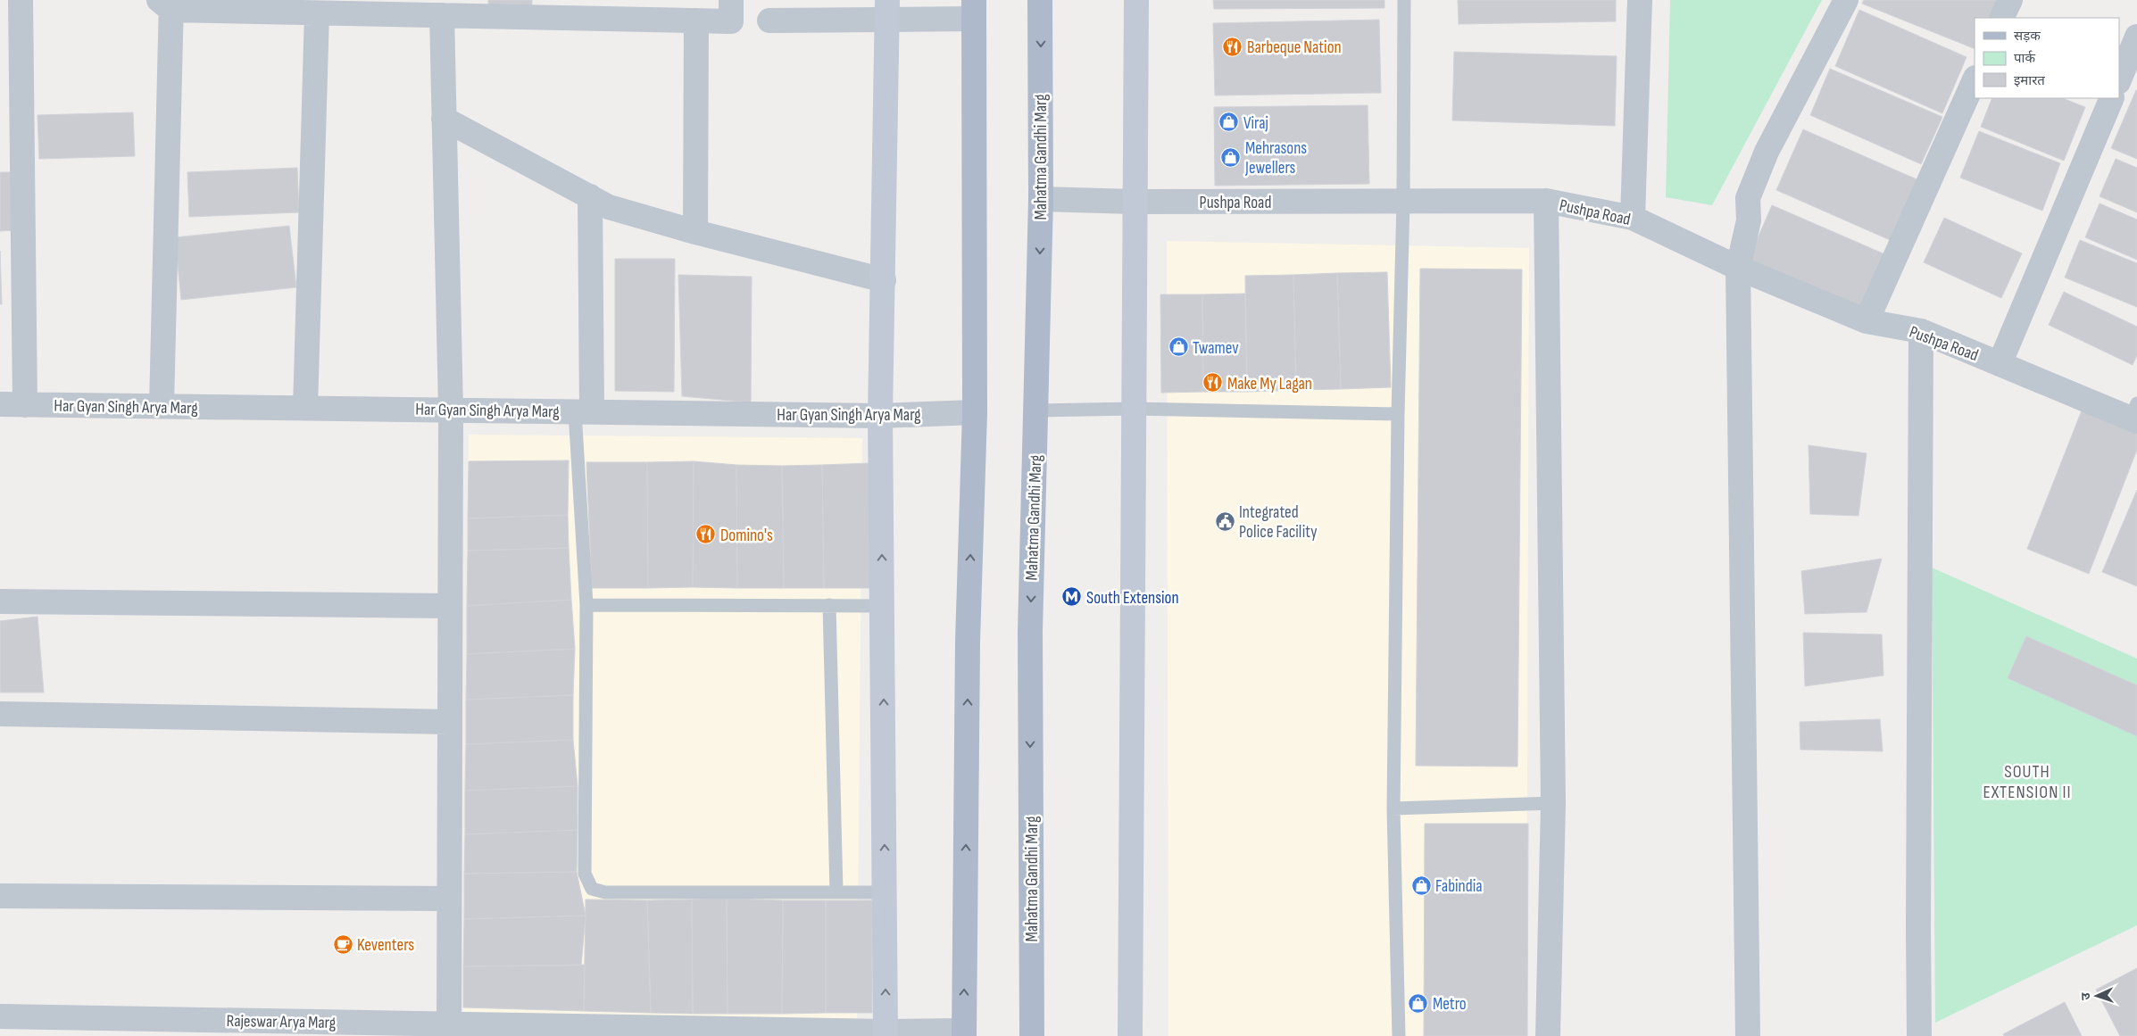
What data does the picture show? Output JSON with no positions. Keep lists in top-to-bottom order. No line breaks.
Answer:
{"streets":{"main road":["Mahatma Gandhi Marg"],"street":["Pushpa Road","Har Gyan Singh Arya Marg","Rajeswar Arya Marg"]},"crossings":[["Mahatma Gandhi Marg","Pushpa Road"]],"districts":["SOUTH EXTENSION II"],"places":{"restaurant":["Barbeque Nation","Make My Lagan","Domino's"],"shop":["Viraj","Mehrasons Jewellers","Twamev","Fabindia","Metro"],"public building":["Integrated Police Facility"],"metro station":["South Extension"],"cafe":["Keventers"]},"legend":["सड़क","पार्क","इमारत"],"north":"left"}
